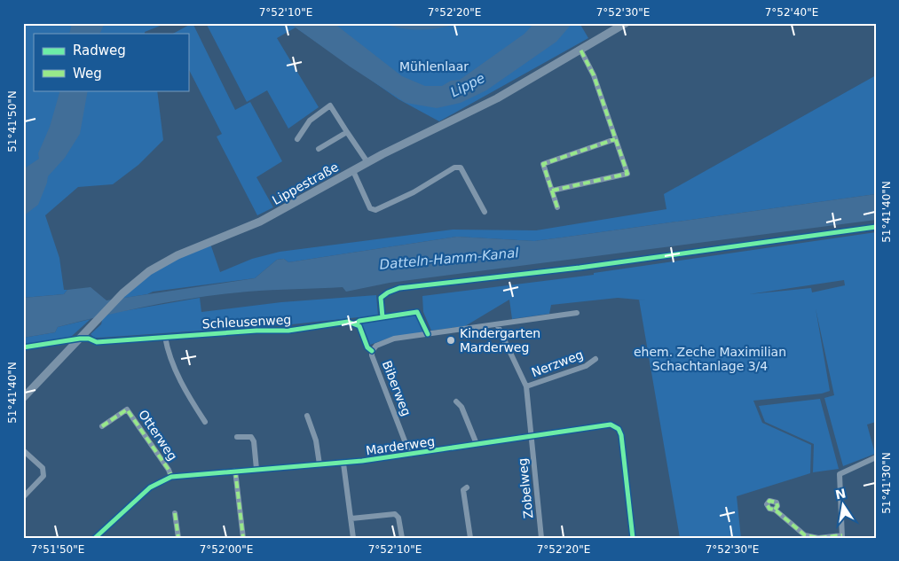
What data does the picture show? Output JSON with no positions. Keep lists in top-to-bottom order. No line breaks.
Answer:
{"streets":{"main road":["Lippestraße"],"street":["Schleusenweg","Nerzweg","Biberweg","Otterweg","Marderweg","Zobelweg"]},"crossings":[["Lippestraße","Schleusenweg"],["Schleusenweg","Biberweg"],["Biberweg","Marderweg"],["Otterweg","Marderweg"],["Marderweg","Zobelweg"]],"water":["Lippe","Datteln-Hamm-Kanal"],"parks":["Mühlenlaar","ehem. Zeche Maximilian Schachtanlage 3/4"],"places":["Kindergarten Marderweg"],"legend":["Radweg","Weg"],"north":"top","coordinates":["7°52'10\"E","7°52'20\"E","7°52'30\"E","7°52'40\"E","51°41'50\"N","51°41'40\"N","51°41'30\"N","7°51'50\"E","7°52'00\"E"]}
